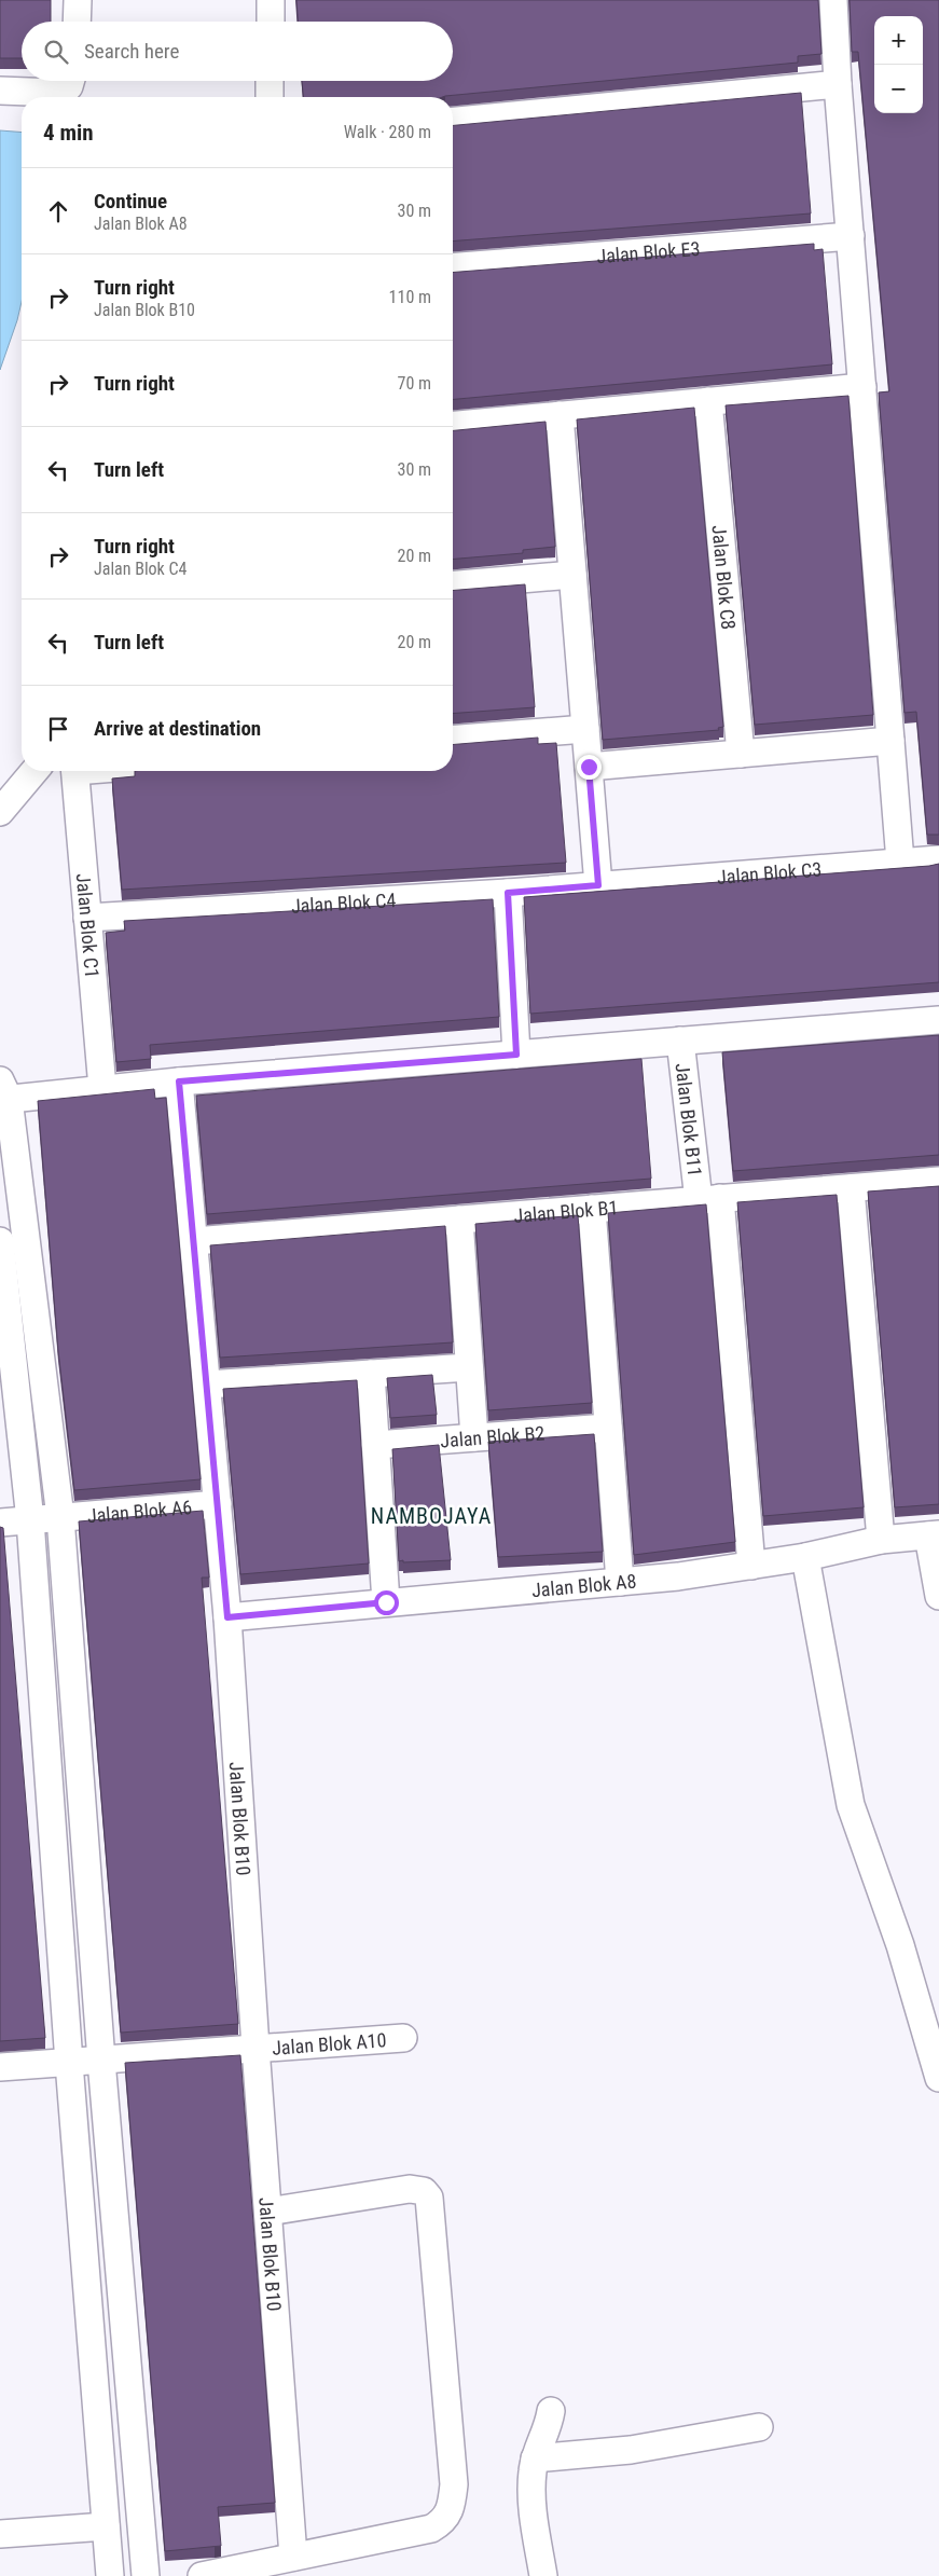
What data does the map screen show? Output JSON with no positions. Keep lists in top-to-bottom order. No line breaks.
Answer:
{"streets":{"street":["Jalan Blok E3","Jalan Blok C8","Jalan Blok C3","Jalan Blok C4","Jalan Blok C1","Jalan Blok B11","Jalan Blok B1","Jalan Blok B2","Jalan Blok A6","Jalan Blok A8","Jalan Blok B10","Jalan Blok A10"]},"crossings":[["Jalan Blok C3","Jalan Blok C4"],["Jalan Blok C4","Jalan Blok C1"],["Jalan Blok B11","Jalan Blok B1"],["Jalan Blok B11","Jalan Blok A8"],["Jalan Blok B1","Jalan Blok B10"],["Jalan Blok A6","Jalan Blok B10"],["Jalan Blok A8","Jalan Blok B10"],["Jalan Blok B10","Jalan Blok A10"]],"districts":["NAMBOJAYA"],"page":{"map_buttons":["+","−"],"search":"Search here","heading":["4 min","Walk · 280 m"],"list":[["Continue","Jalan Blok A8","30 m"],["Turn right","Jalan Blok B10","110 m"],["Turn right","70 m"],["Turn left","30 m"],["Turn right","Jalan Blok C4","20 m"],["Turn left","20 m"],"Arrive at destination"]}}
